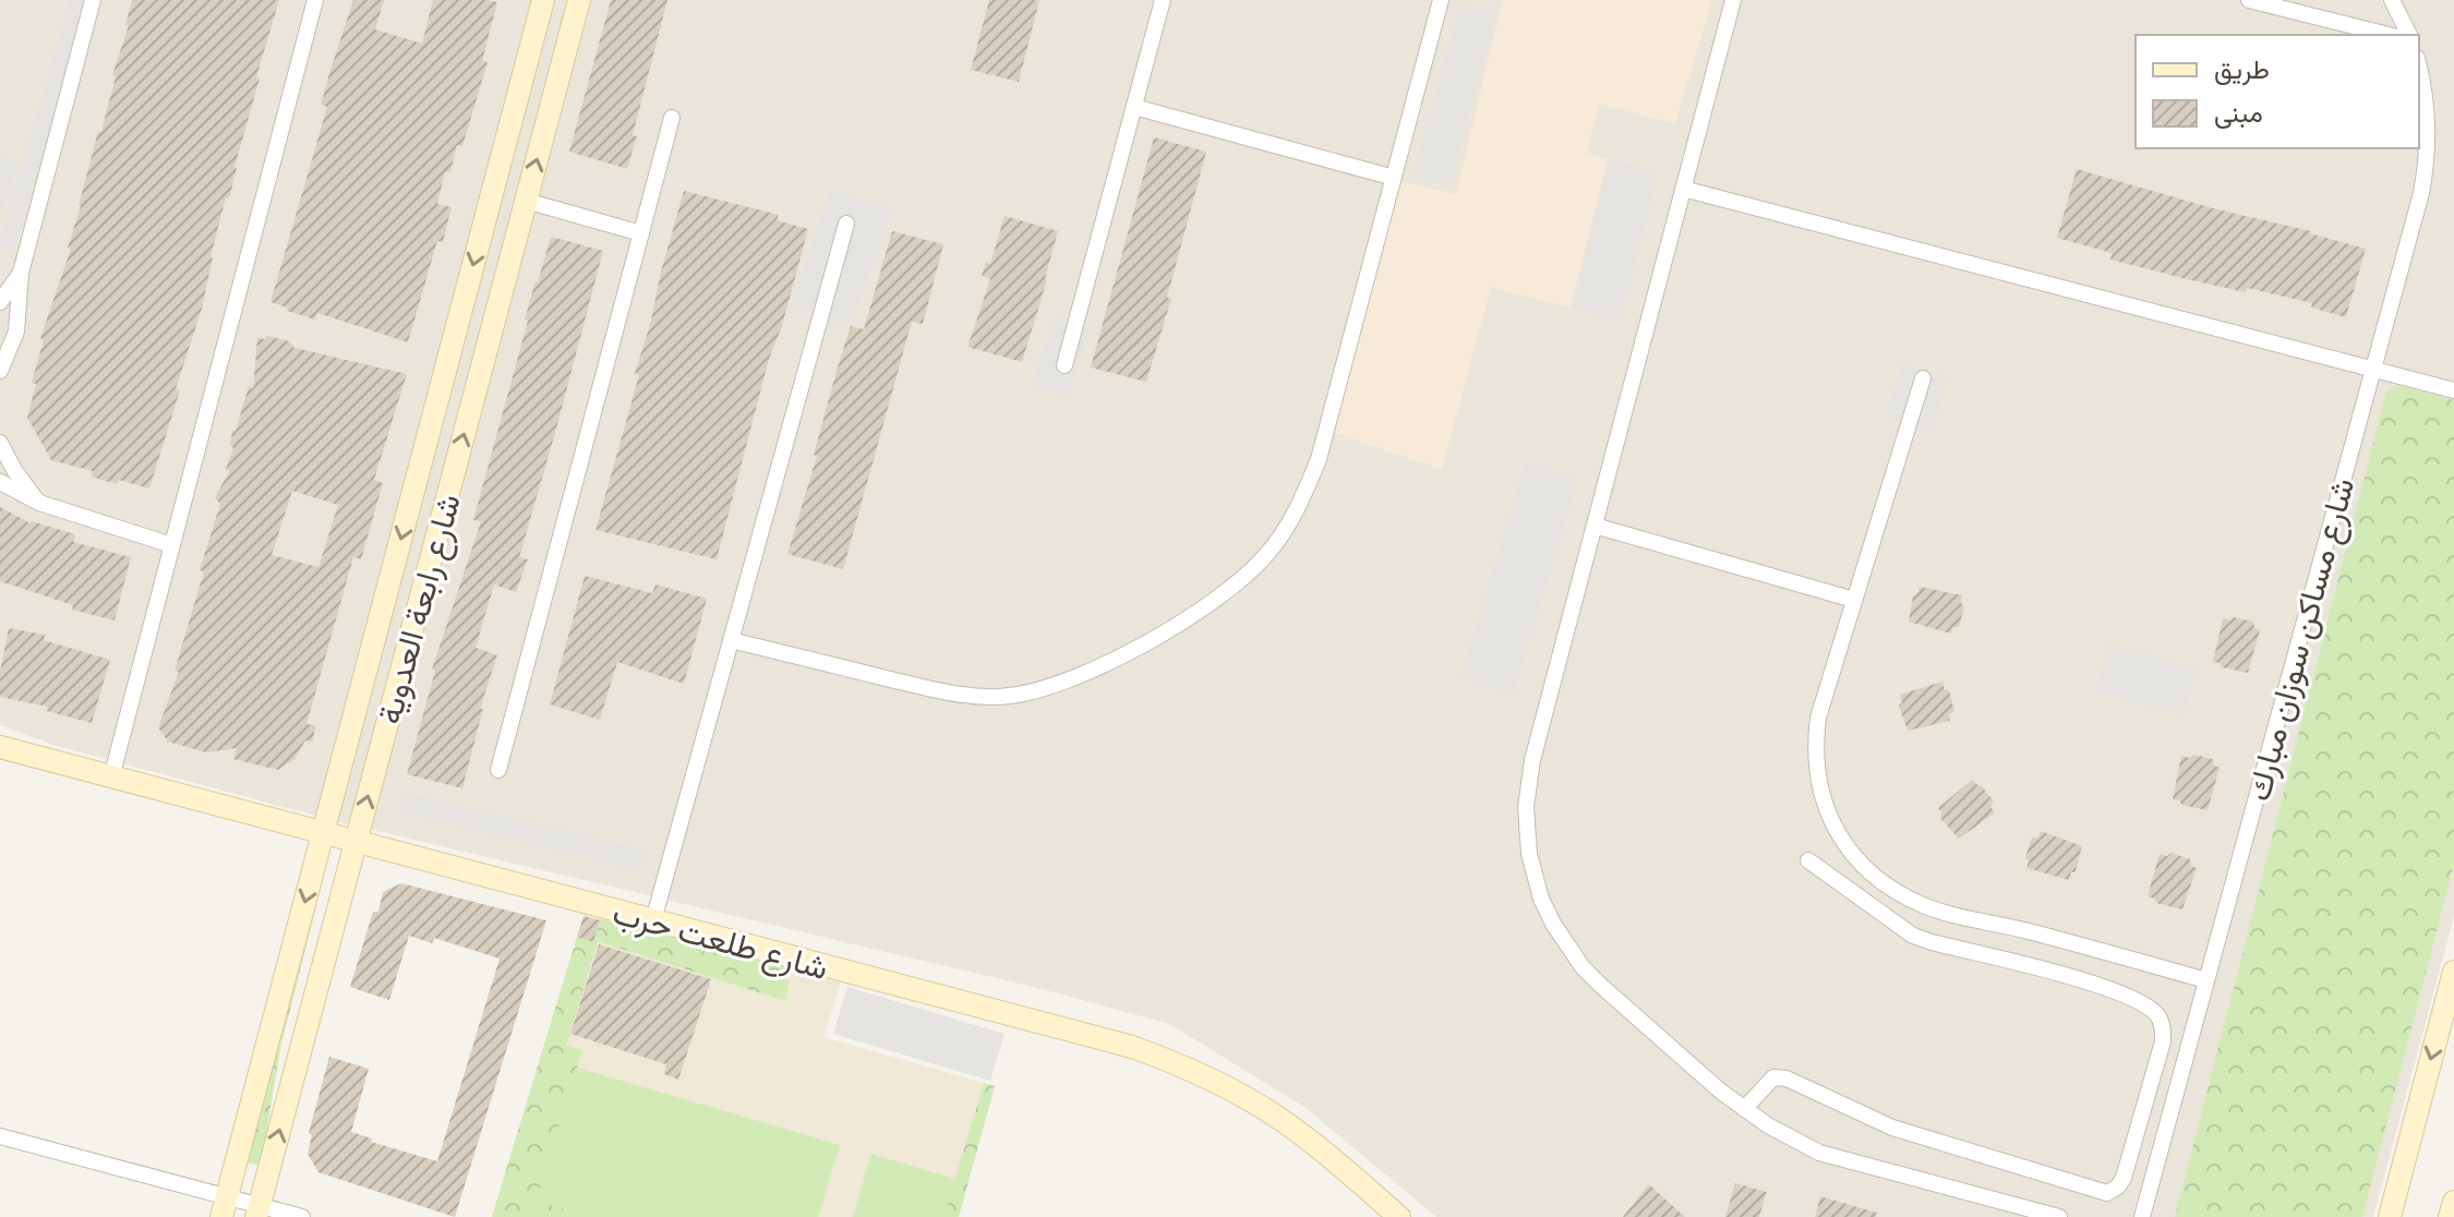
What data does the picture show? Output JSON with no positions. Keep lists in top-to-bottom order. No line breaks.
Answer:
{"streets":{"street":["شارع رابعة العدوية","شارع مساكن سوزان مبارك","شارع طلعت حرب"]},"crossings":[["شارع رابعة العدوية","شارع طلعت حرب"]],"legend":["طريق","مبنى"]}
